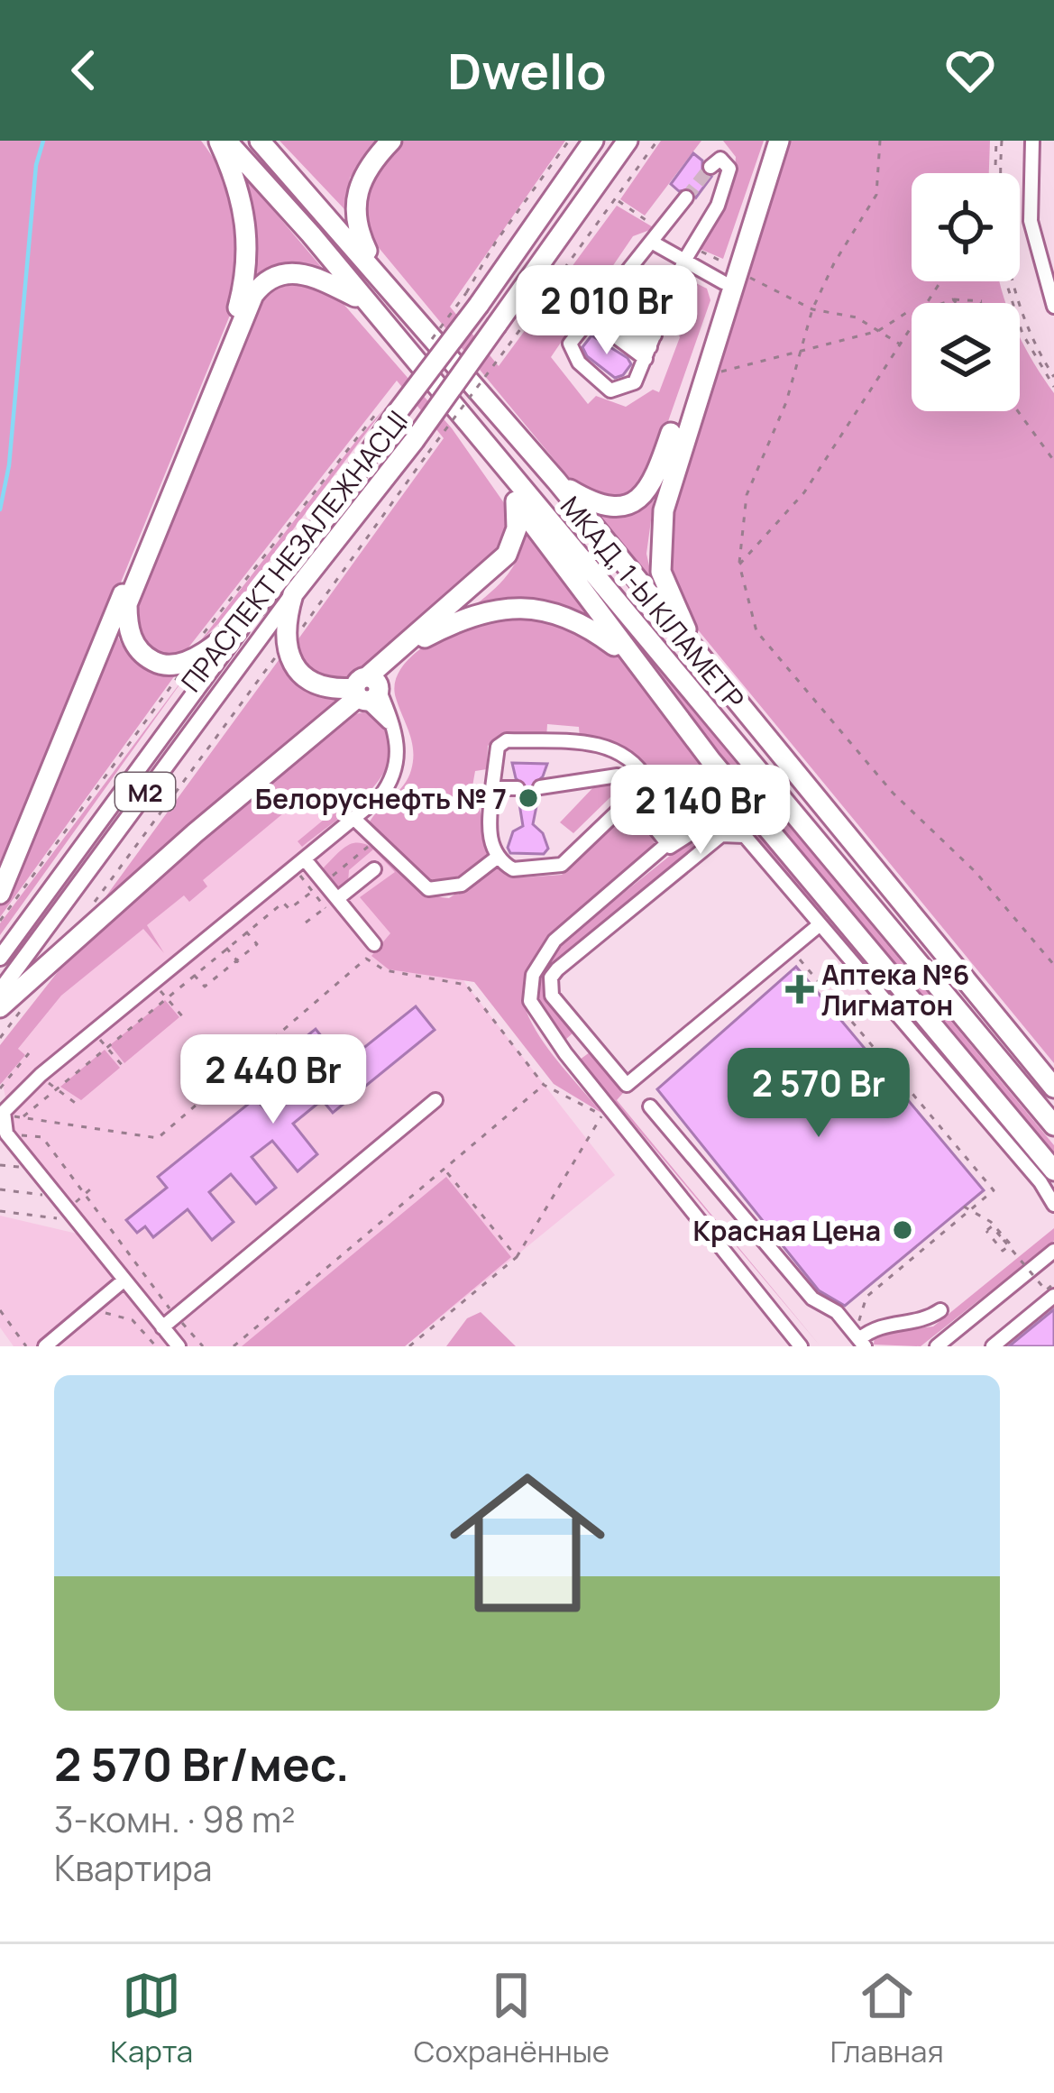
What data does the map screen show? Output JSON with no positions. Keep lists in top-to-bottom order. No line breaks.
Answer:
{"streets":{"highway":["ПРАСПЕКТ НЕЗАЛЕЖНАСЦІ","МКАД, 1-Ы КІЛАМЕТР","М2"]},"places":{"other":["Белоруснефть № 7","Красная Цена"],"health":["Аптека №6 Лигматон"]},"page":{"header":"Dwello","price":["2 010 Br","2 140 Br","2 440 Br","2 570 Br"],"list":[{"name":"2 570 Br/мес.","note":"3-комн. · 98 m² · Квартира"}],"tabs":["Карта","Сохранённые","Главная"]}}
